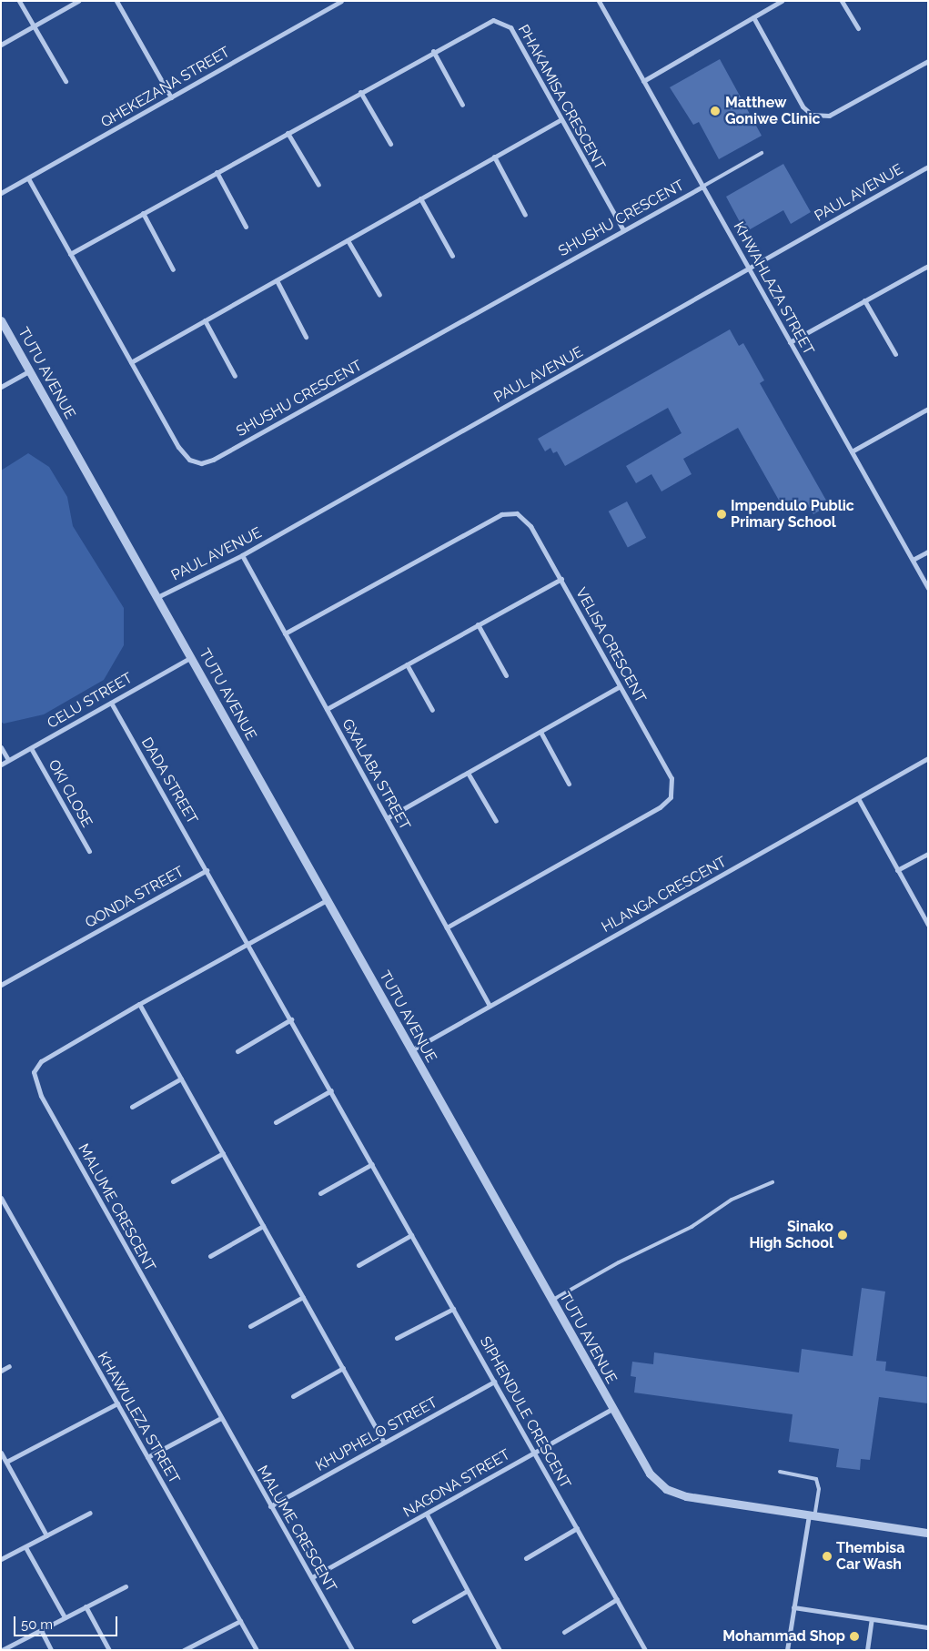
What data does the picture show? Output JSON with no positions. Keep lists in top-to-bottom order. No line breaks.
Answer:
{"streets":{"street":["QHEKEZANA STREET","PHAKAMISA CRESCENT","PAUL AVENUE","SHUSHU CRESCENT","KHWAHLAZA STREET","TUTU AVENUE","VELISA CRESCENT","CELU STREET","GXALABA STREET","DADA STREET","OKI CLOSE","HLANGA CRESCENT","QONDA STREET","MALUME CRESCENT","SIPHENDULE CRESCENT","KHAWULEZA STREET","KHUPHELO STREET","NAGONA STREET"]},"crossings":[["QHEKEZANA STREET","SHUSHU CRESCENT"],["PHAKAMISA CRESCENT","SHUSHU CRESCENT"],["PAUL AVENUE","KHWAHLAZA STREET"],["PAUL AVENUE","TUTU AVENUE"],["PAUL AVENUE","GXALABA STREET"],["SHUSHU CRESCENT","KHWAHLAZA STREET"],["TUTU AVENUE","CELU STREET"],["TUTU AVENUE","HLANGA CRESCENT"],["TUTU AVENUE","MALUME CRESCENT"],["TUTU AVENUE","NAGONA STREET"],["VELISA CRESCENT","GXALABA STREET"],["CELU STREET","DADA STREET"],["CELU STREET","OKI CLOSE"],["GXALABA STREET","HLANGA CRESCENT"],["DADA STREET","QONDA STREET"],["QONDA STREET","MALUME CRESCENT"],["QONDA STREET","SIPHENDULE CRESCENT"],["MALUME CRESCENT","SIPHENDULE CRESCENT"],["MALUME CRESCENT","KHUPHELO STREET"],["MALUME CRESCENT","NAGONA STREET"],["SIPHENDULE CRESCENT","KHUPHELO STREET"],["SIPHENDULE CRESCENT","NAGONA STREET"]],"places":["Matthew Goniwe Clinic","Impendulo Public Primary School","Sinako High School","Thembisa Car Wash","Mohammad Shop"],"scale_bar":"50 m"}
